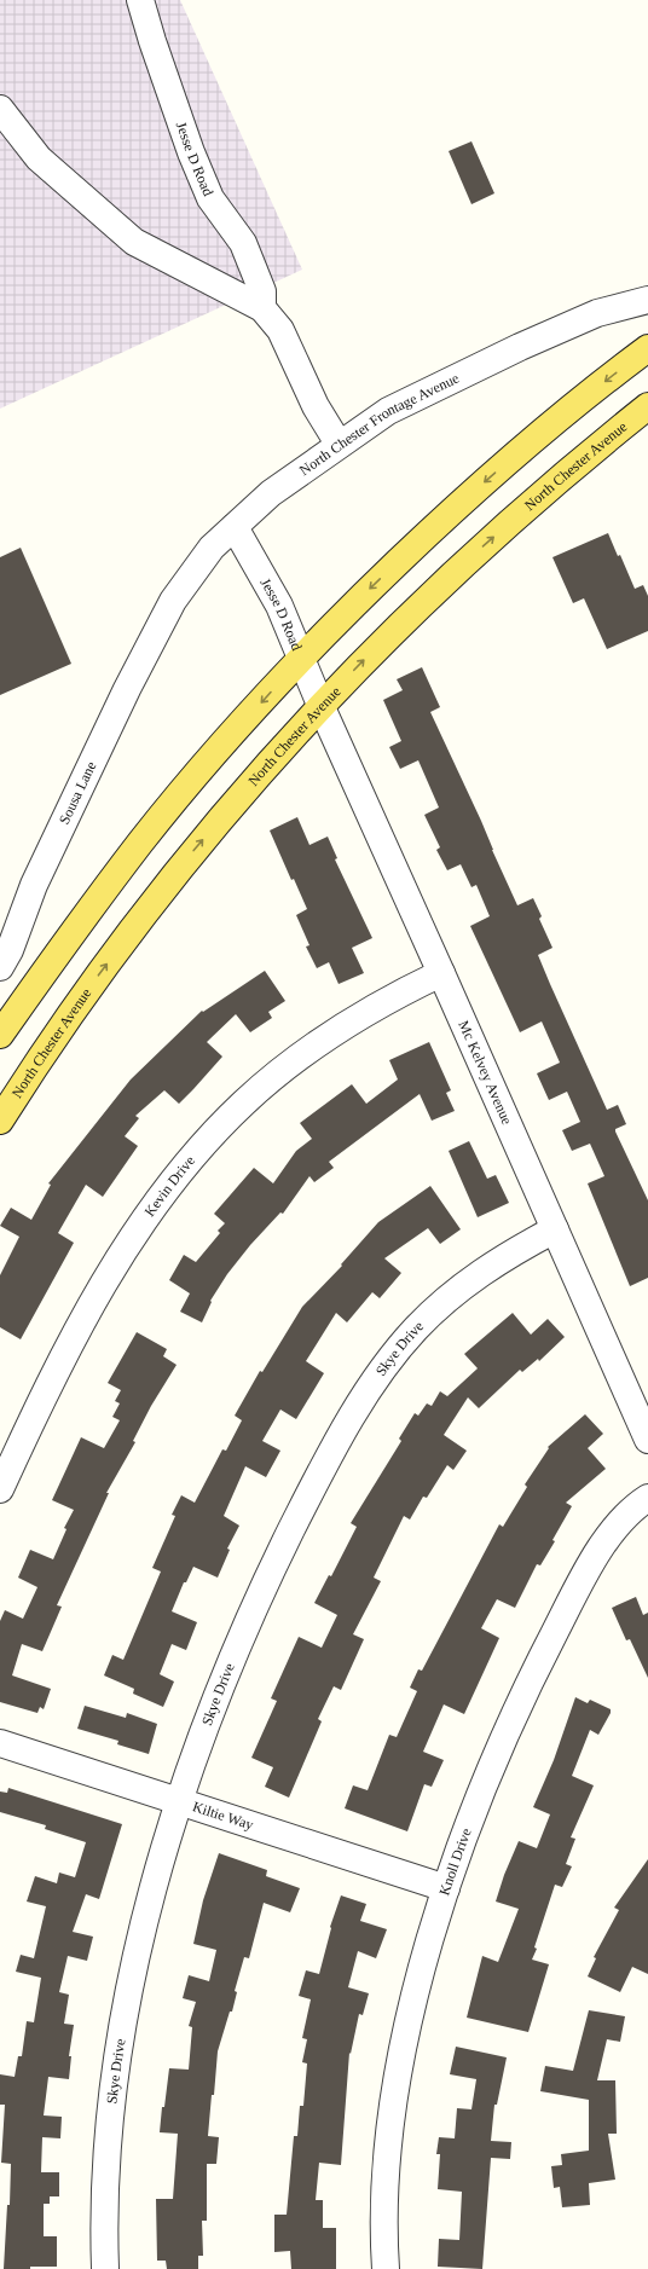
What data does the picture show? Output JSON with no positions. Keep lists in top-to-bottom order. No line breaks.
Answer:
{"streets":{"main road":["North Chester Avenue"],"street":["Jesse D Road","North Chester Frontage Avenue","Sousa Lane","Mc Kelvey Avenue","Kevin Drive","Skye Drive","Kiltie Way","Knoll Drive"]},"crossings":[["Jesse D Road","North Chester Frontage Avenue"],["Jesse D Road","North Chester Avenue"],["Jesse D Road","Mc Kelvey Avenue"],["North Chester Frontage Avenue","Sousa Lane"],["North Chester Avenue","Mc Kelvey Avenue"],["Mc Kelvey Avenue","Kevin Drive"],["Mc Kelvey Avenue","Skye Drive"],["Skye Drive","Kiltie Way"],["Kiltie Way","Knoll Drive"]]}
